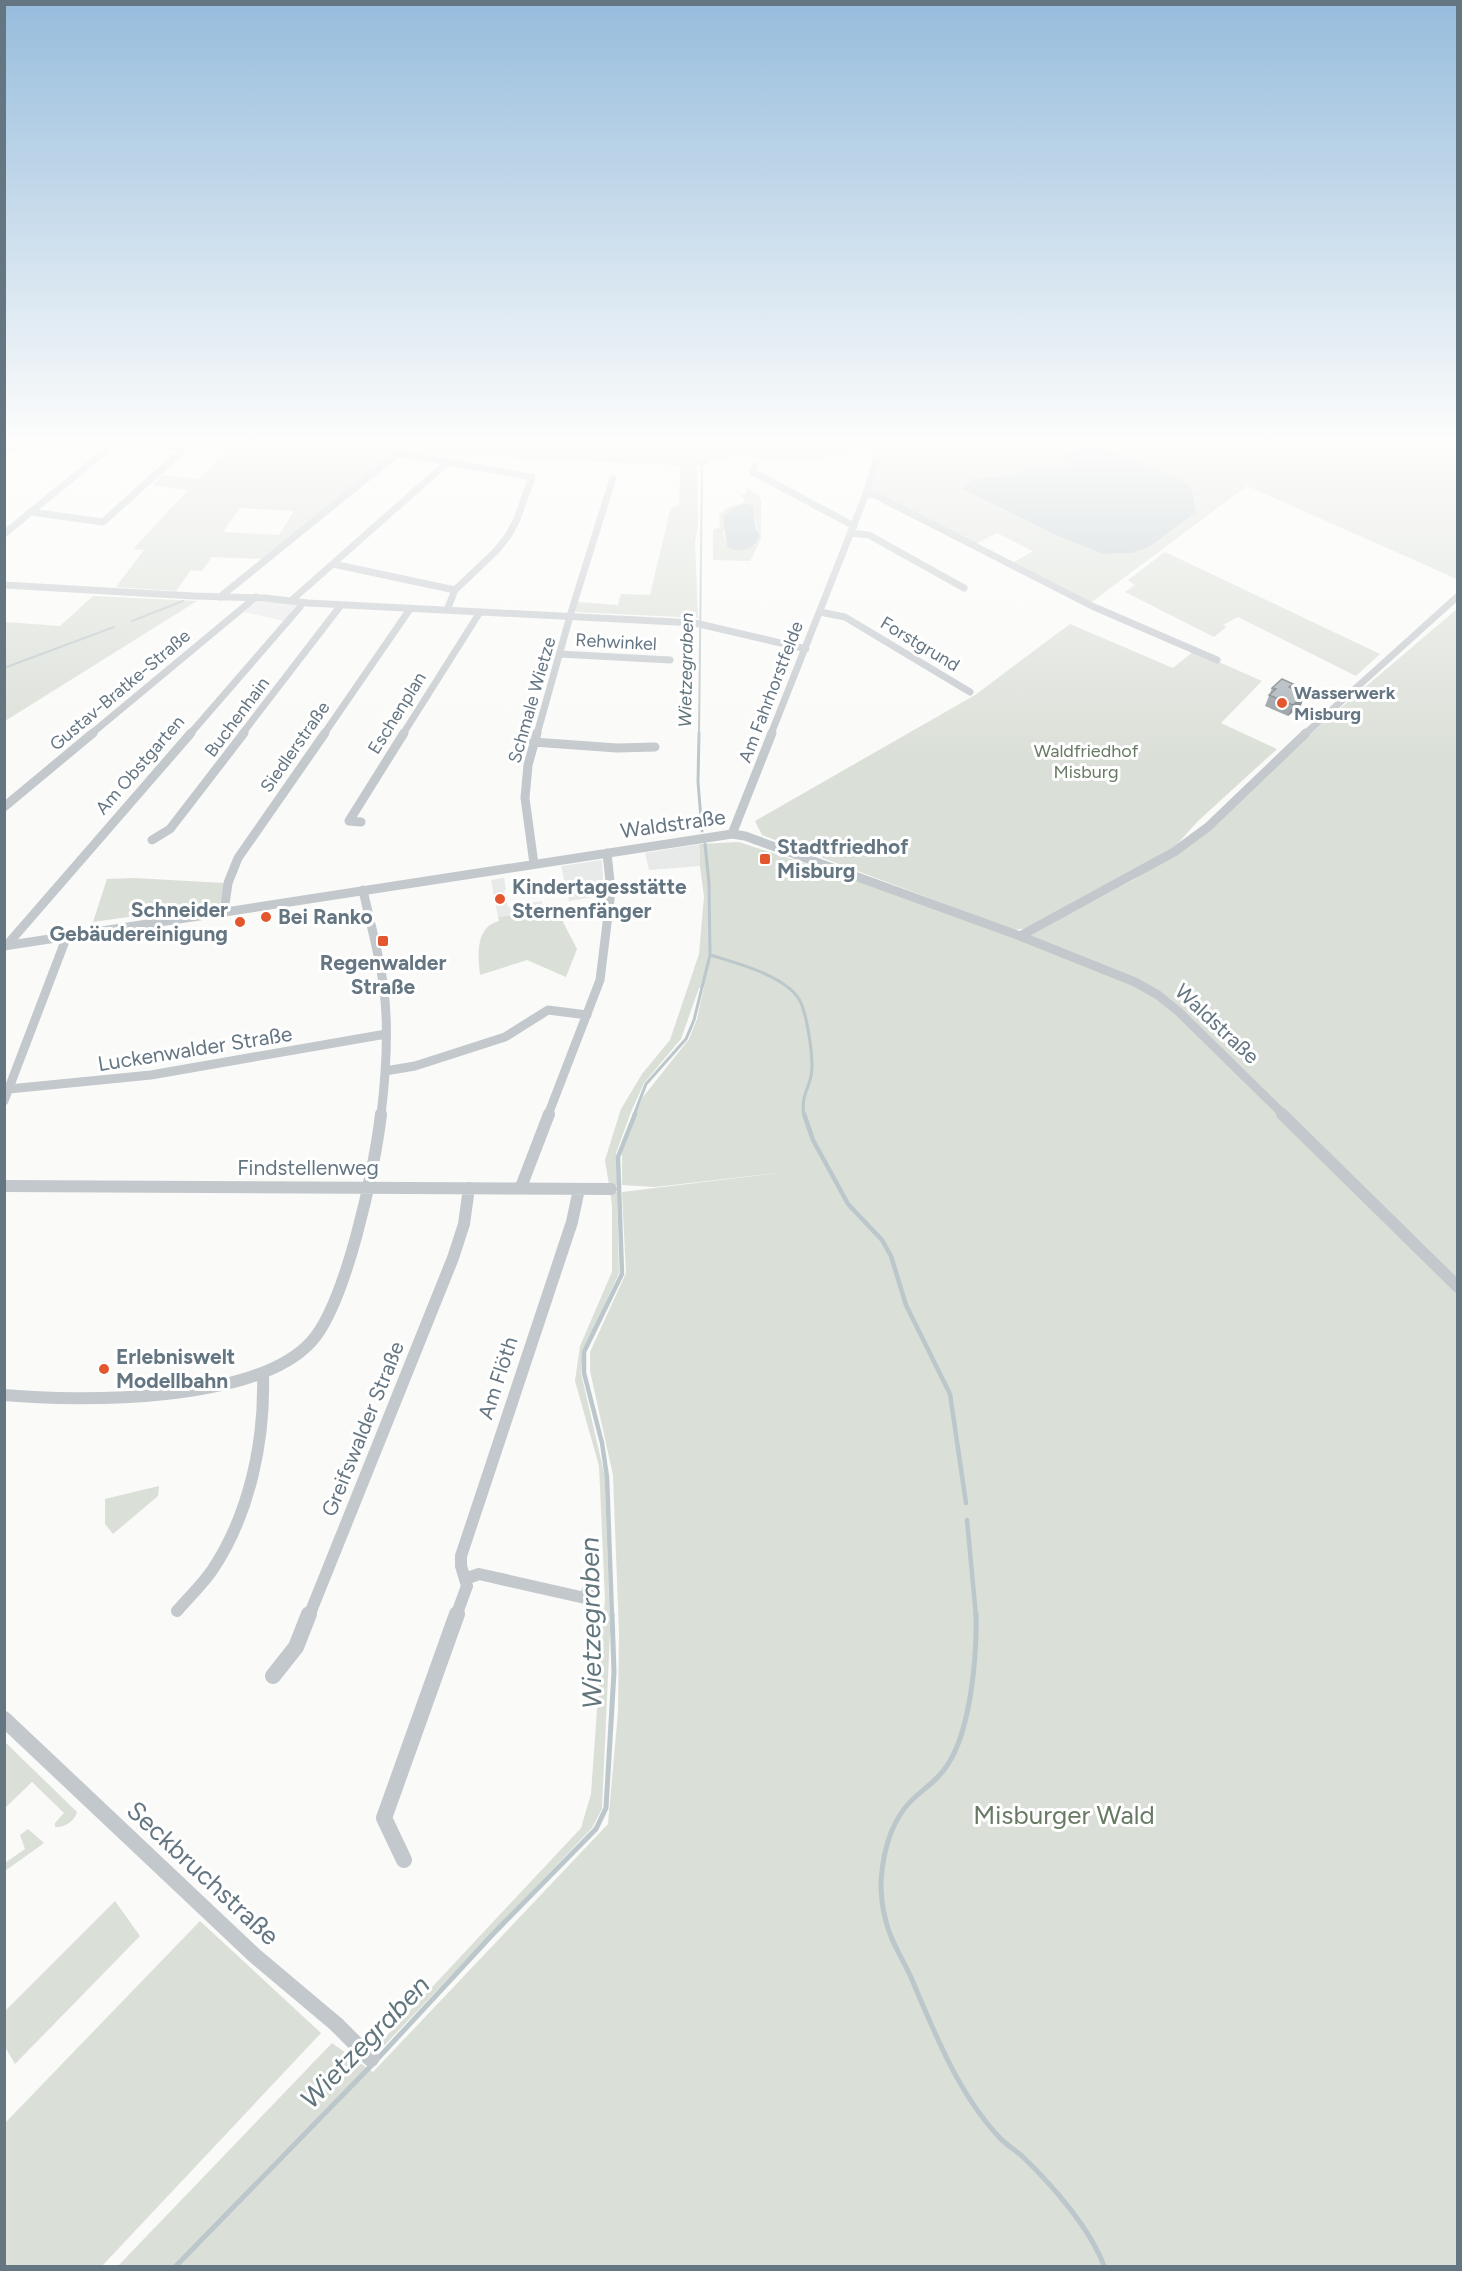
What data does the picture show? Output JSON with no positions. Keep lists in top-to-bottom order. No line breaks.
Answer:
{"streets":{"street":["Rehwinkel","Forstgrund","Gustav-Bratke-Straße","Am Fahrhorstfelde","Schmale Wietze","Eschenplan","Buchenhain","Siedlerstraße","Am Obstgarten","Waldstraße","Luckenwalder Straße","Findstellenweg","Am Flöth","Greifswalder Straße","Seckbruchstraße"]},"crossings":[["Rehwinkel","Schmale Wietze"],["Forstgrund","Am Fahrhorstfelde"],["Am Fahrhorstfelde","Waldstraße"],["Schmale Wietze","Waldstraße"],["Siedlerstraße","Waldstraße"],["Am Obstgarten","Waldstraße"],["Findstellenweg","Am Flöth"],["Findstellenweg","Greifswalder Straße"]],"water":["Wietzegraben"],"parks":["Waldfriedhof Misburg","Misburger Wald"],"places":{"other":["Wasserwerk Misburg","Kindertagesstätte Sternenfänger","Bei Ranko","Schneider Gebäudereinigung","Erlebniswelt Modellbahn"],"transit":["Stadtfriedhof Misburg","Regenwalder Straße"]}}
